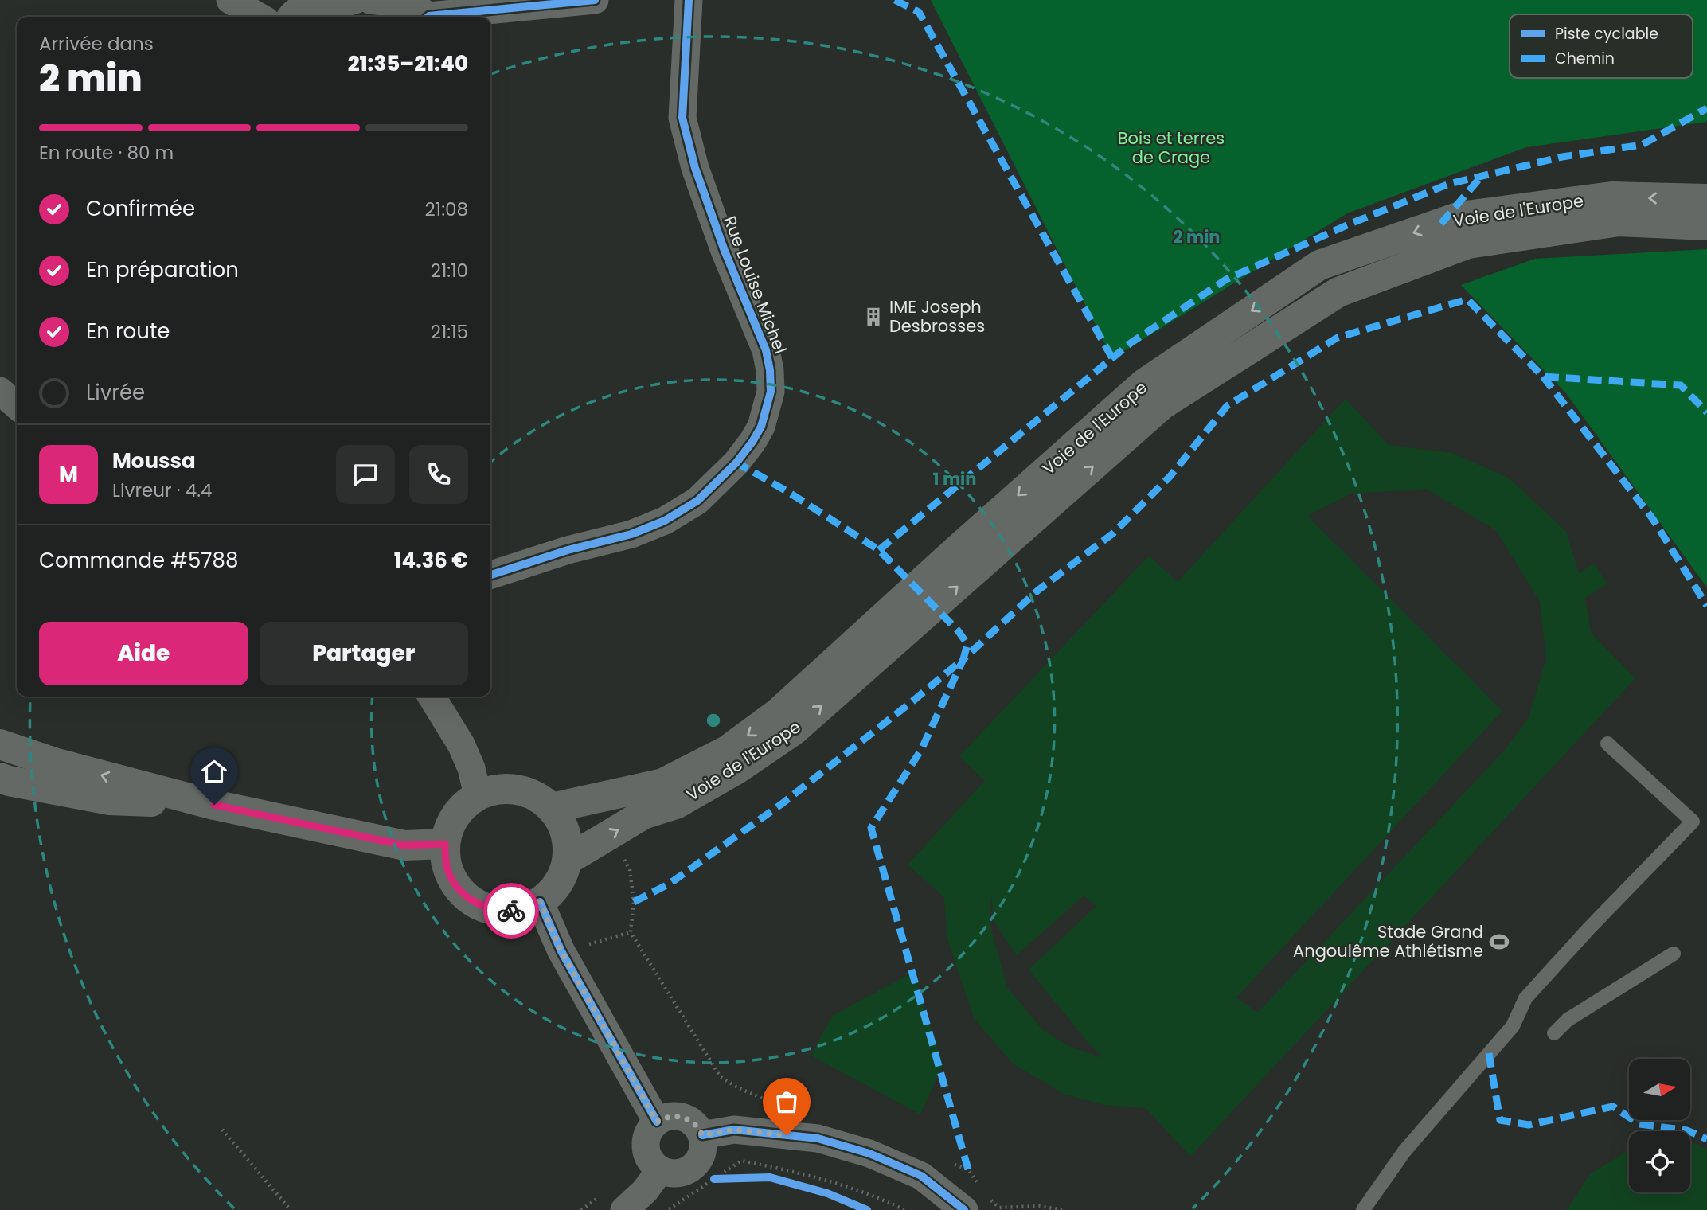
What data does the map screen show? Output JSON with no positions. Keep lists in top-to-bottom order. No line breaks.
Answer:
{"streets":{"main road":["Voie de l'Europe"],"street":["Rue Louise Michel"]},"parks":["Bois et terres de Crage"],"places":{"building":["IME Joseph Desbrosses"],"sports":["Stade Grand Angoulême Athlétisme"]},"legend":["Piste cyclable","Chemin"],"north":"right","page":{"heading":["2 min","Arrivée dans","21:35–21:40"],"panel":["Moussa","Livreur · 4.4","Commande #5788","14.36 €"],"bar":"En route · 80 m","list":[["Confirmée","21:08"],["En préparation","21:10"],["En route","21:15"],"Livrée"],"round":"M","buttons":["Aide","Partager"]},"rings":["2 min","1 min"]}
